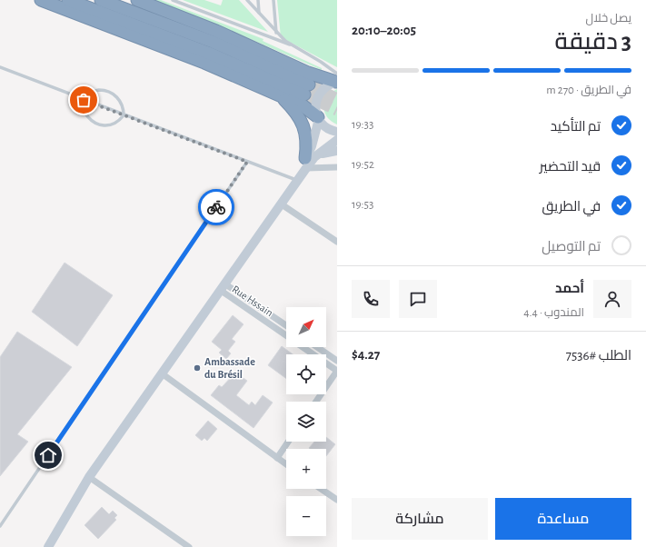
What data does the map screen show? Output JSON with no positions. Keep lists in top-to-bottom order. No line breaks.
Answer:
{"streets":{"street":["Rue Hssain"]},"places":["Ambassade du Brésil"],"north":"top right","page":{"heading":["3 دقيقة","يصل خلال","20:05–20:10"],"panel":["أحمد","المندوب · 4.4","الطلب #7536","$4.27"],"bar":"في الطريق · 270 m","list":[["تم التأكيد","19:33"],["قيد التحضير","19:52"],["في الطريق","19:53"],"تم التوصيل"],"map_buttons":["+","−"],"buttons":["مساعدة","مشاركة"]}}
